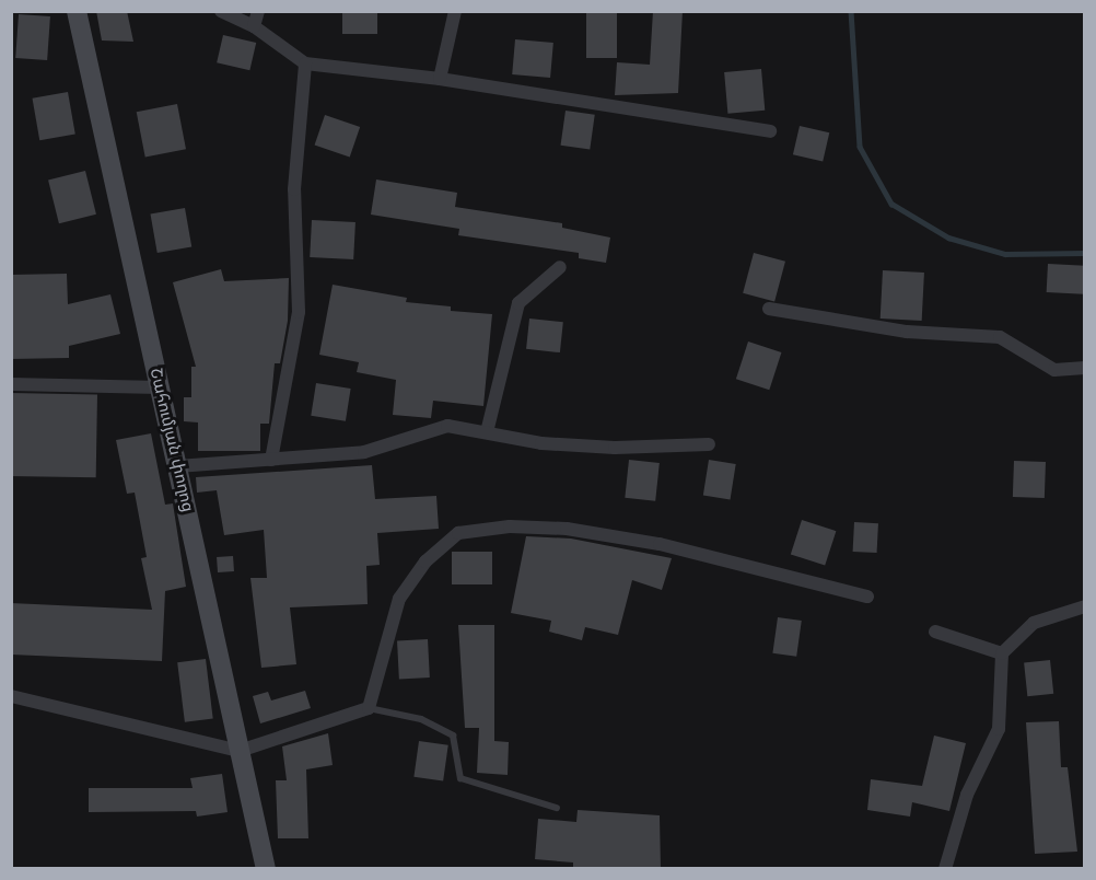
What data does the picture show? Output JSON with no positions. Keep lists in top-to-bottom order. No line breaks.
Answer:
{"streets":{"main road":["Շահումյան փողոց"]}}
